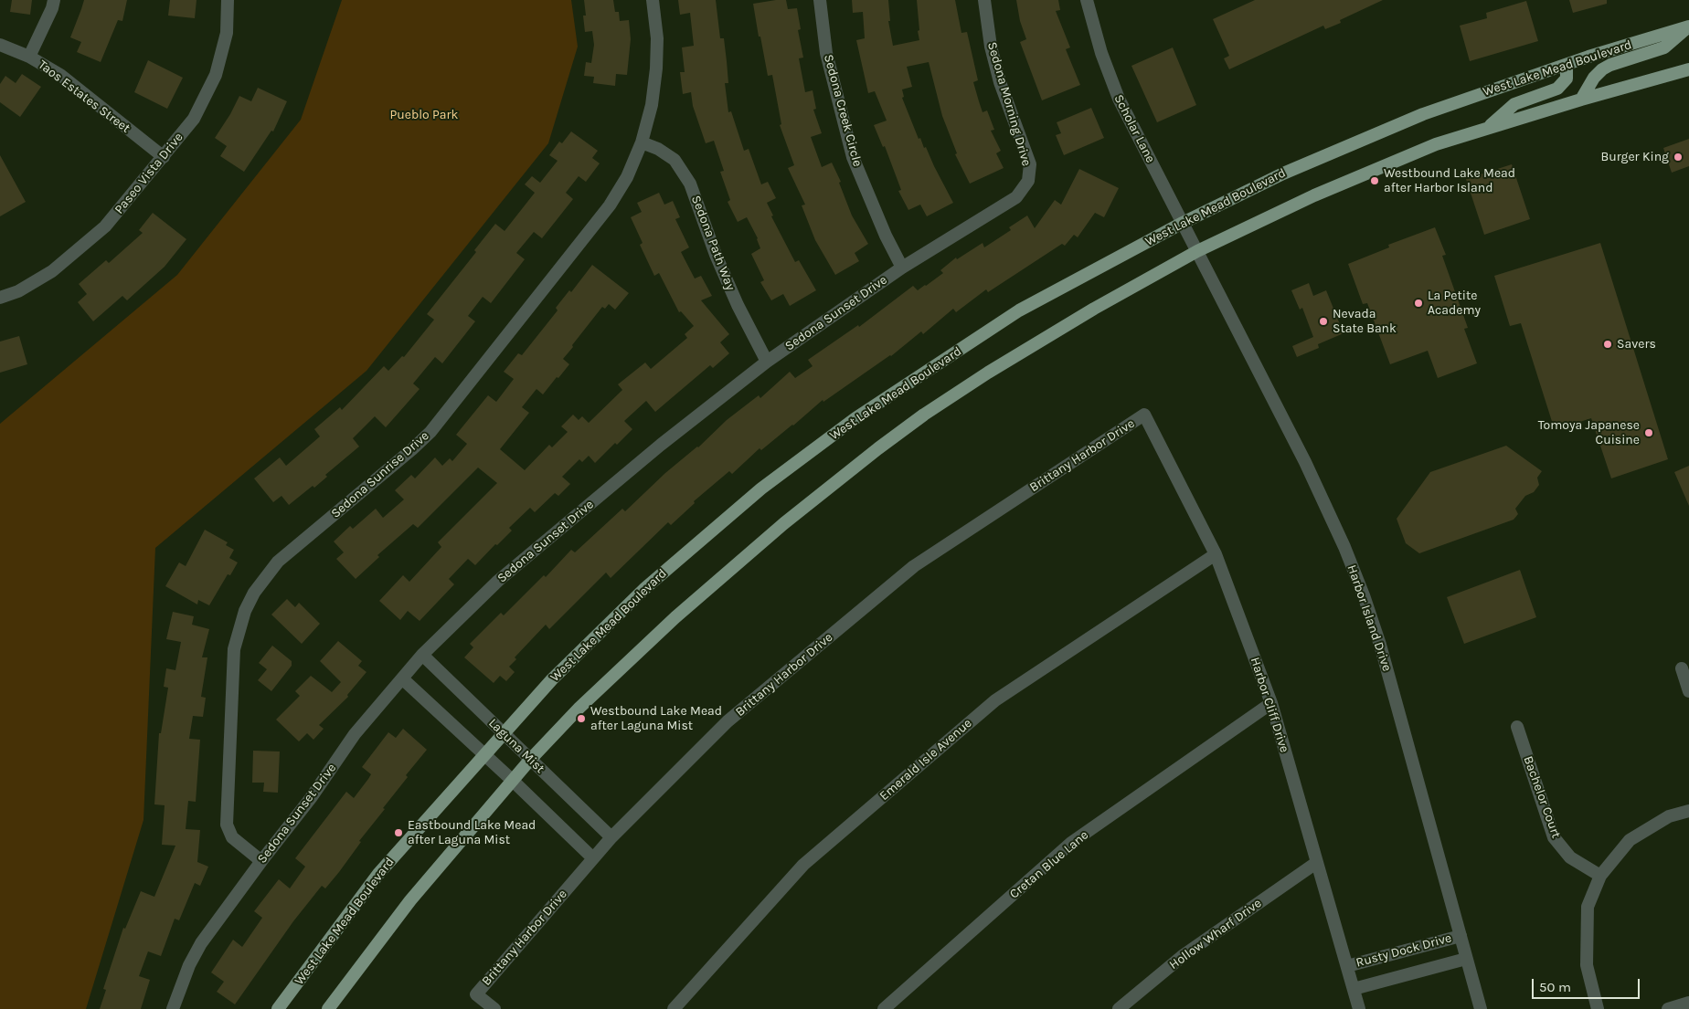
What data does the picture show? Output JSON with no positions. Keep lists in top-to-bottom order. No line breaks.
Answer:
{"streets":{"main road":["West Lake Mead Boulevard"],"street":["Taos Estates Street","Sedona Morning Drive","Sedona Creek Circle","Scholar Lane","Paseo Vista Drive","Sedona Path Way","Sedona Sunset Drive","Brittany Harbor Drive","Sedona Sunrise Drive","Harbor Island Drive","Harbor Cliff Drive","Laguna Mist","Emerald Isle Avenue","Bachelor Court","Cretan Blue Lane","Hollow Wharf Drive","Rusty Dock Drive"]},"crossings":[["West Lake Mead Boulevard","Scholar Lane"],["West Lake Mead Boulevard","Laguna Mist"],["Taos Estates Street","Paseo Vista Drive"],["Sedona Morning Drive","Sedona Sunset Drive"],["Sedona Creek Circle","Sedona Sunset Drive"],["Scholar Lane","Harbor Island Drive"],["Sedona Path Way","Sedona Sunset Drive"],["Sedona Path Way","Sedona Sunrise Drive"],["Sedona Sunset Drive","Sedona Sunrise Drive"],["Sedona Sunset Drive","Laguna Mist"],["Brittany Harbor Drive","Harbor Cliff Drive"],["Brittany Harbor Drive","Laguna Mist"],["Harbor Island Drive","Rusty Dock Drive"],["Harbor Cliff Drive","Emerald Isle Avenue"],["Harbor Cliff Drive","Cretan Blue Lane"],["Harbor Cliff Drive","Hollow Wharf Drive"],["Harbor Cliff Drive","Rusty Dock Drive"]],"parks":["Pueblo Park"],"places":["Burger King","Westbound Lake Mead after Harbor Island","La Petite Academy","Nevada State Bank","Savers","Tomoya Japanese Cuisine","Westbound Lake Mead after Laguna Mist","Eastbound Lake Mead after Laguna Mist"],"scale_bar":"50 m"}
